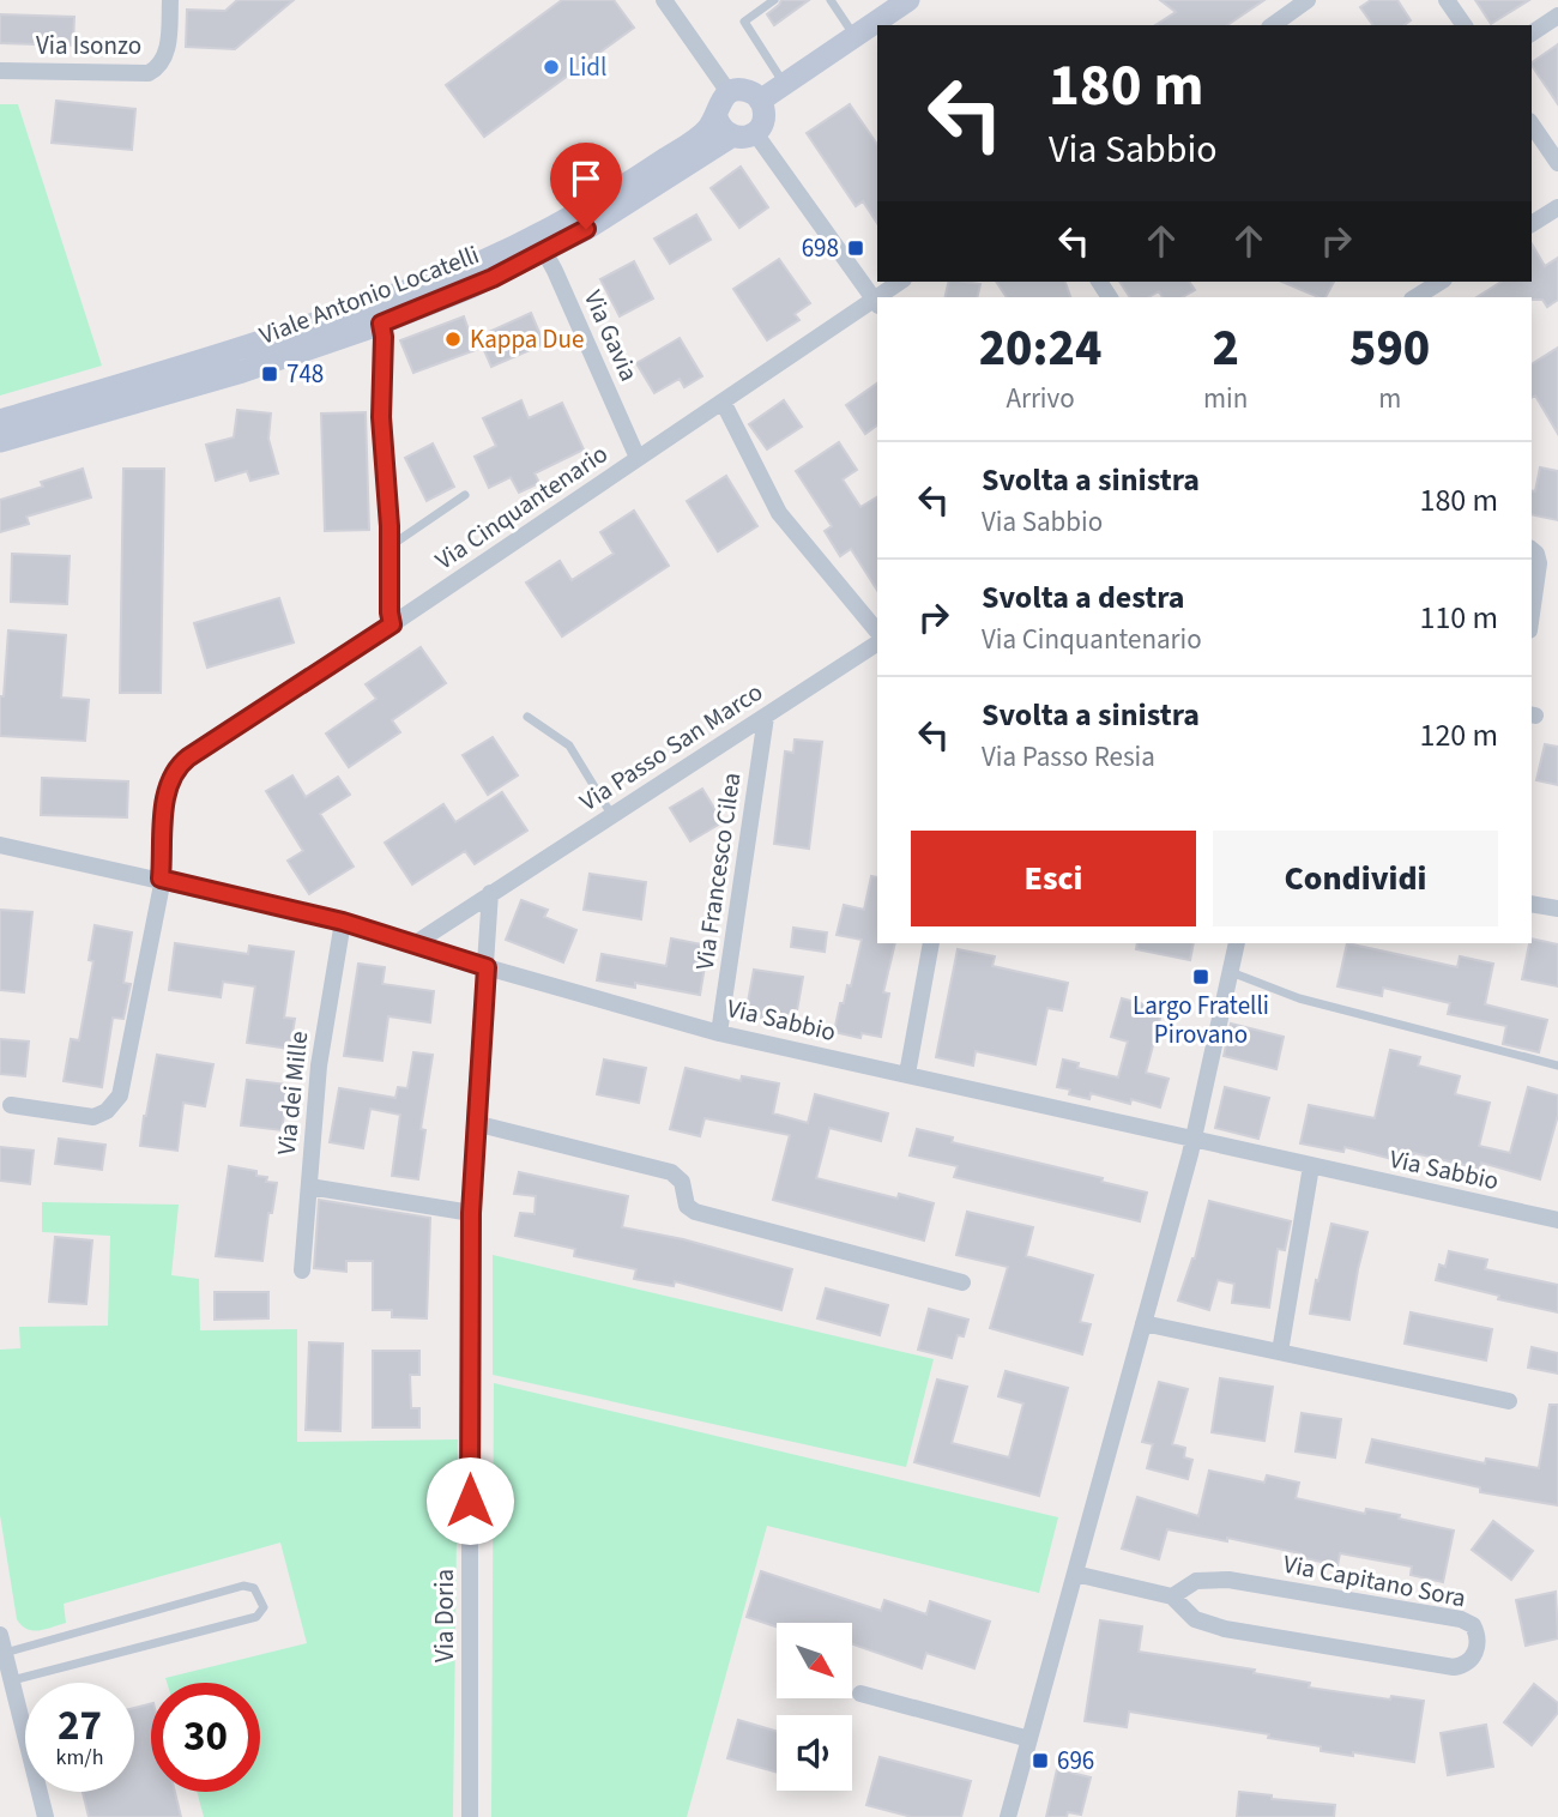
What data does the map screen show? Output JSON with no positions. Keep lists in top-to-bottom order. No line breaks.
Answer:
{"streets":{"street":["Via Isonzo","Viale Antonio Locatelli","Via Gavia","Via Cinquantenario","Via Passo San Marco","Via Francesco Cilea","Via Sabbio","Via dei Mille","Via Capitano Sora","Via Doria"]},"crossings":[["Viale Antonio Locatelli","Via Gavia"],["Via Gavia","Via Cinquantenario"],["Via Cinquantenario","Via Sabbio"],["Via Passo San Marco","Via Francesco Cilea"],["Via Passo San Marco","Via Sabbio"],["Via Francesco Cilea","Via Sabbio"],["Via Sabbio","Via dei Mille"],["Via Sabbio","Via Doria"]],"places":{"other":["Lidl","Kappa Due"],"transit":["698","748","Largo Fratelli Pirovano","696"]},"north":"bottom right","page":{"turn":["180 m","Via Sabbio"],"eta":["20:24","Arrivo","2","min","590","m"],"list":[{"name":"Svolta a sinistra","note":"Via Sabbio","value":"180 m"},{"name":"Svolta a destra","note":"Via Cinquantenario","value":"110 m"},{"name":"Svolta a sinistra","note":"Via Passo Resia","value":"120 m"}],"buttons":["Esci","Condividi"],"speed":"27 km/h","limit":"30"}}
